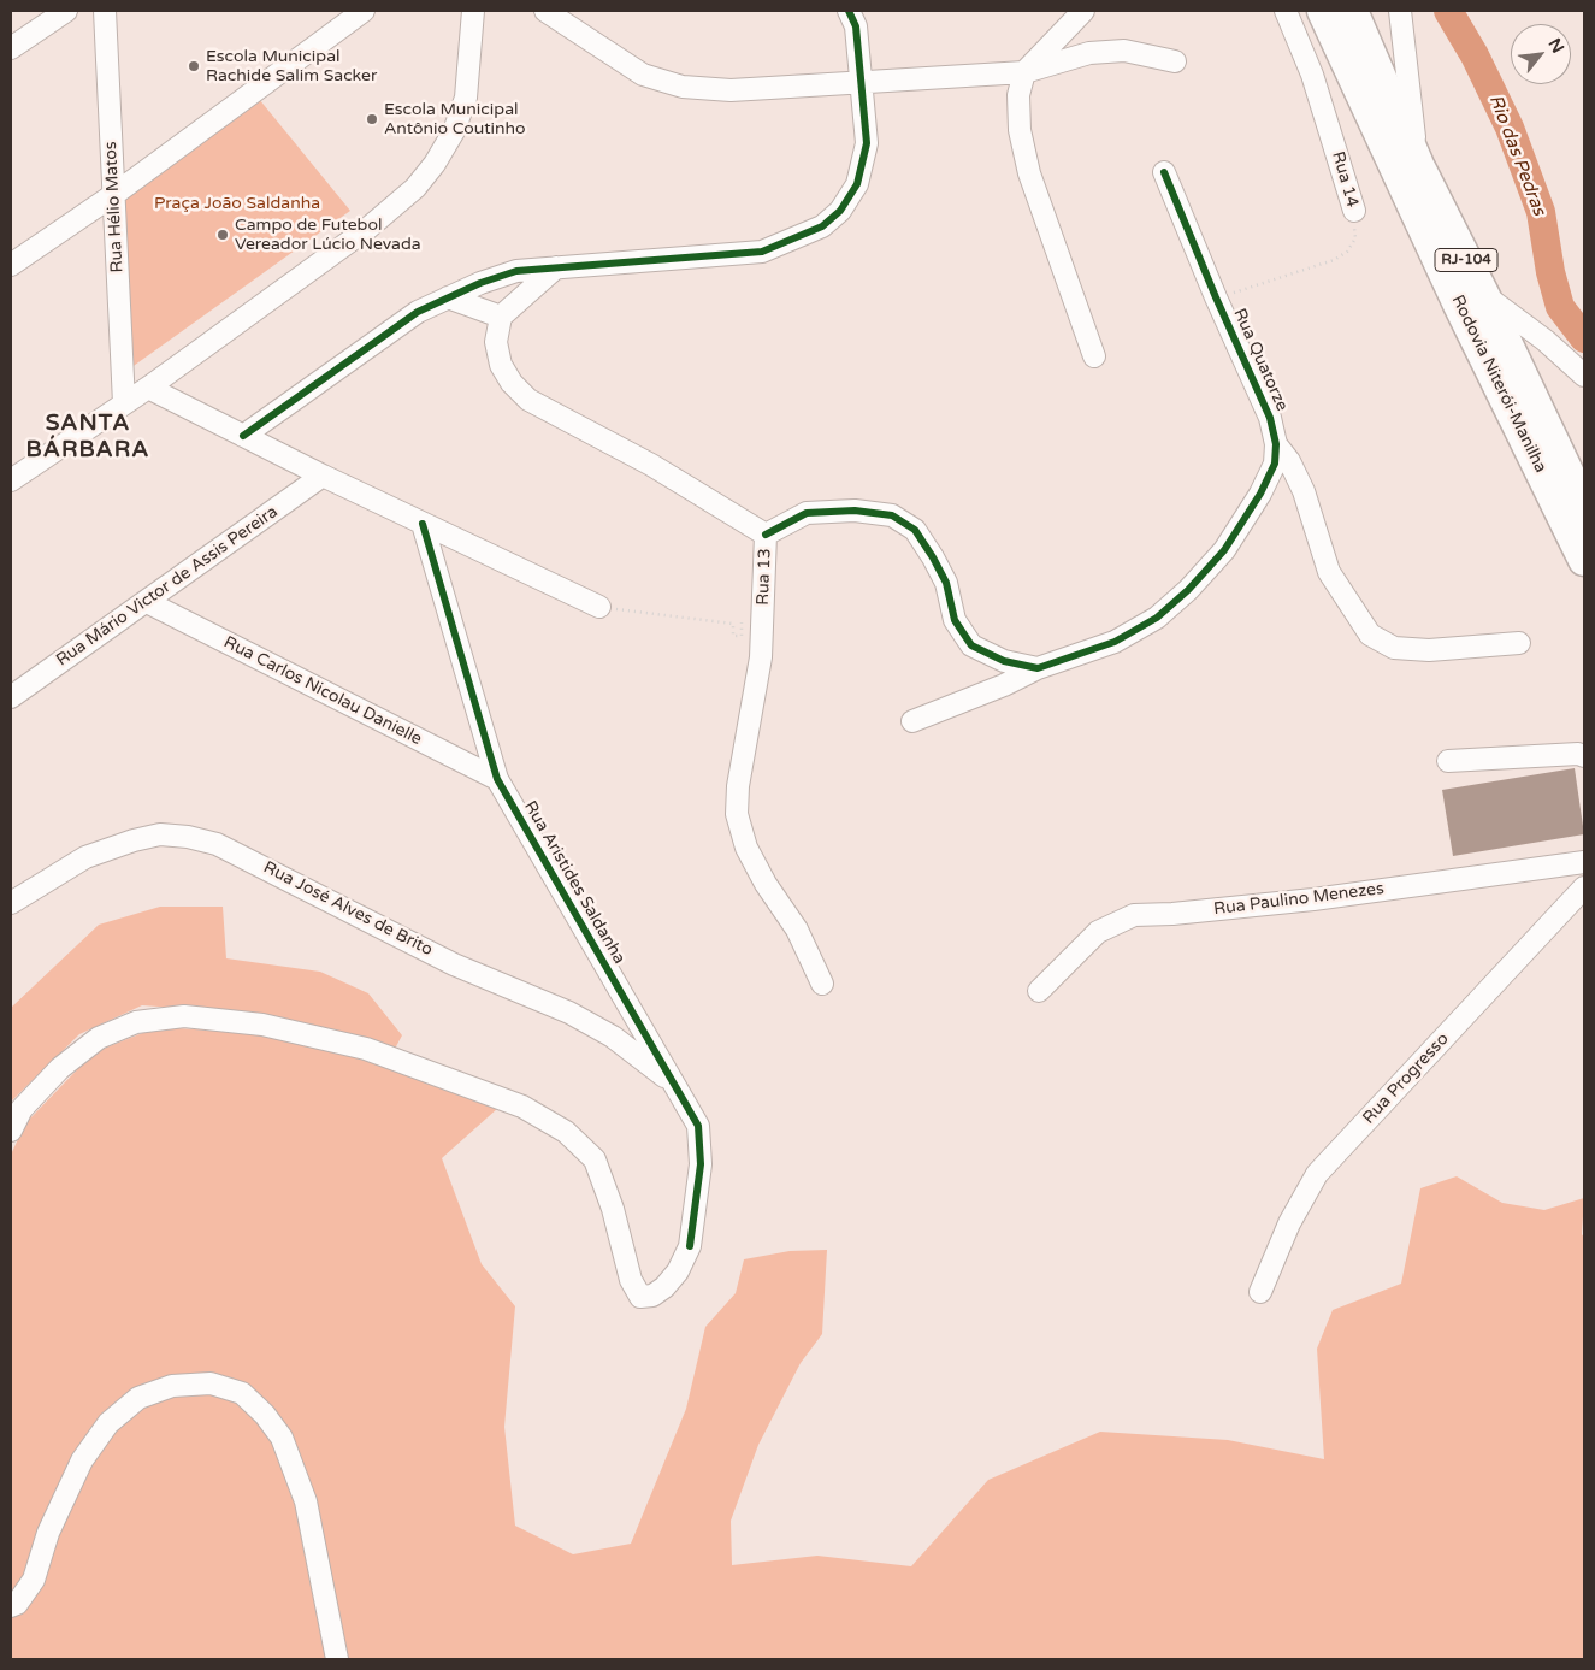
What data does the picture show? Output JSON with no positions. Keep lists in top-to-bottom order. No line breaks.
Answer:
{"streets":{"highway":["RJ-104","Rodovia Niterói-Manilha"],"street":["Rua 14","Rua Hélio Matos","Rua Quatorze","Rua 13","Rua Mário Victor de Assis Pereira","Rua Carlos Nicolau Danielle","Rua Aristides Saldanha","Rua Paulino Menezes","Rua José Alves de Brito","Rua Progresso"]},"crossings":[["Rua 14","Rua Quatorze"],["Rua Mário Victor de Assis Pereira","Rua Carlos Nicolau Danielle"],["Rua Carlos Nicolau Danielle","Rua Aristides Saldanha"],["Rua Aristides Saldanha","Rua José Alves de Brito"]],"districts":["SANTA BÁRBARA"],"water":["Rio das Pedras"],"parks":["Praça João Saldanha"],"places":["Escola Municipal Rachide Salim Sacker","Escola Municipal Antônio Coutinho","Campo de Futebol Vereador Lúcio Nevada"],"north":"top right"}
